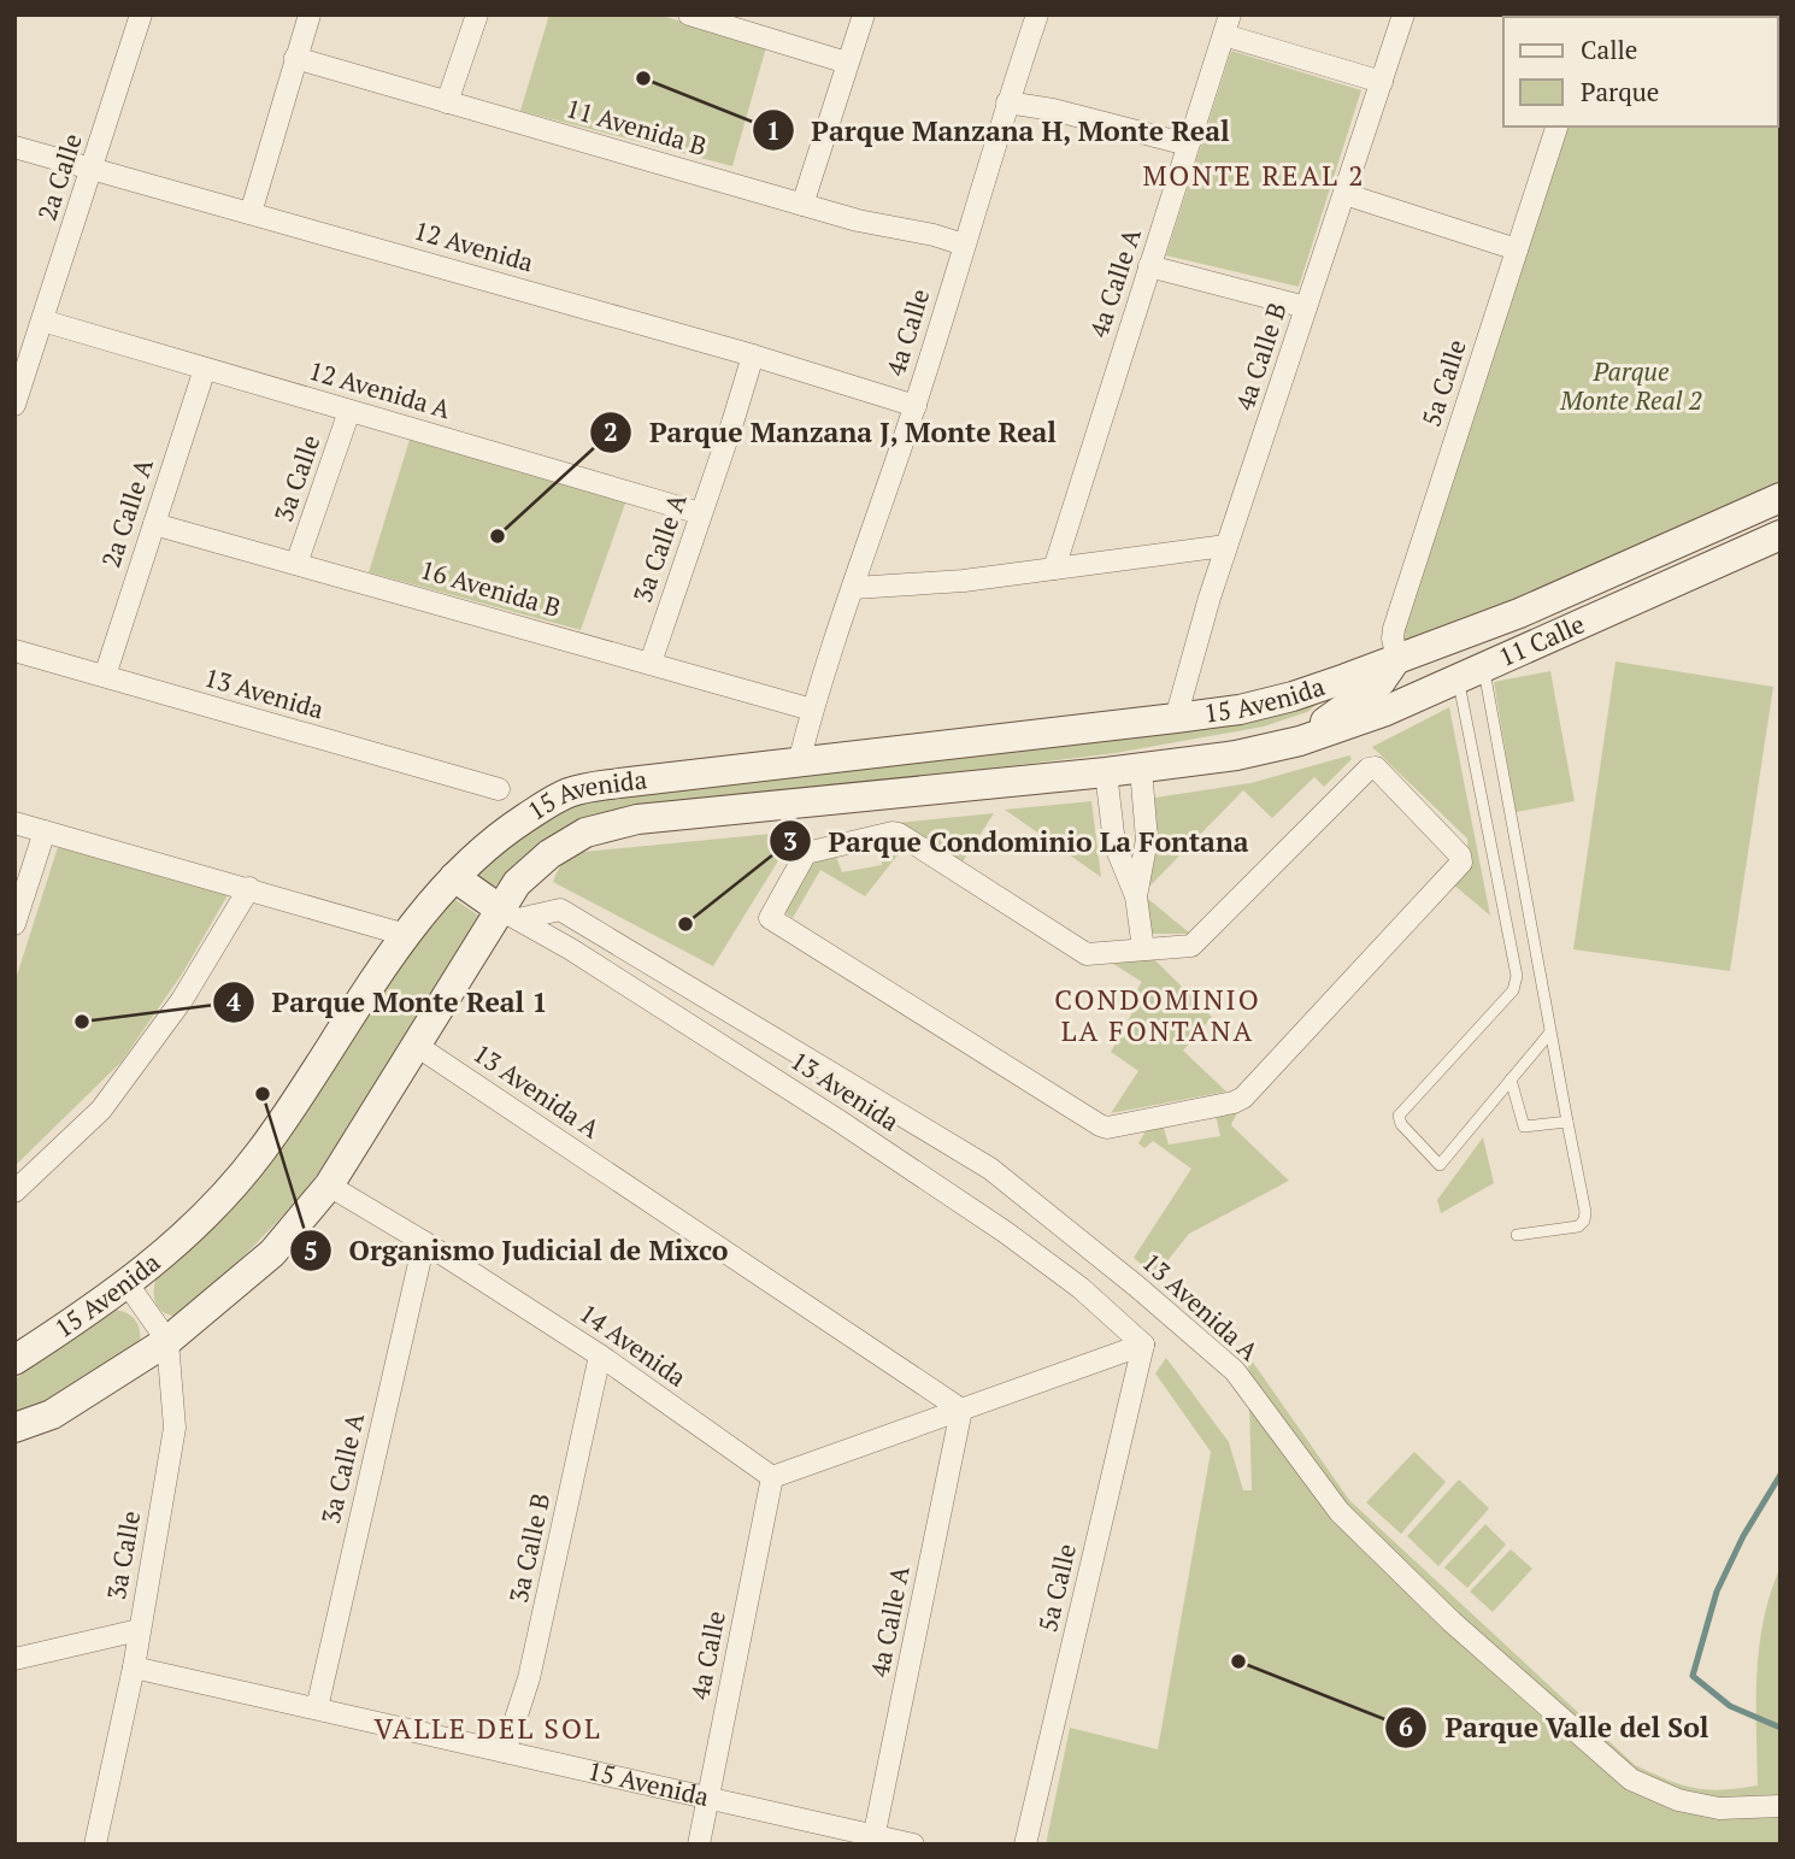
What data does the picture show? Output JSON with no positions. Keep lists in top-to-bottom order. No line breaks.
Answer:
{"streets":{"main road":["11 Calle","15 Avenida"],"street":["11 Avenida B","2a Calle","12 Avenida","4a Calle A","4a Calle","4a Calle B","5a Calle","12 Avenida A","3a Calle","2a Calle A","3a Calle A","16 Avenida B","13 Avenida","13 Avenida A","14 Avenida","3a Calle B"]},"crossings":[["11 Avenida B","4a Calle"],["2a Calle","12 Avenida"],["2a Calle","12 Avenida A"],["12 Avenida","4a Calle"],["12 Avenida","3a Calle A"],["4a Calle A","15 Avenida"],["4a Calle A","13 Avenida A"],["4a Calle","16 Avenida B"],["4a Calle","15 Avenida"],["4a Calle","14 Avenida"],["4a Calle B","15 Avenida"],["5a Calle","11 Calle"],["5a Calle","13 Avenida"],["5a Calle","15 Avenida"],["12 Avenida A","3a Calle"],["12 Avenida A","2a Calle A"],["12 Avenida A","3a Calle A"],["3a Calle","16 Avenida B"],["3a Calle","15 Avenida"],["2a Calle A","16 Avenida B"],["2a Calle A","13 Avenida"],["3a Calle A","16 Avenida B"],["3a Calle A","15 Avenida"],["3a Calle A","14 Avenida"],["11 Calle","15 Avenida"],["13 Avenida","15 Avenida"],["13 Avenida","13 Avenida A"],["15 Avenida","13 Avenida A"],["15 Avenida","14 Avenida"],["15 Avenida","3a Calle B"],["14 Avenida","3a Calle B"]],"districts":["MONTE REAL 2","CONDOMINIO LA FONTANA","VALLE DEL SOL"],"parks":["Parque Monte Real 2"],"places":["Parque Manzana H, Monte Real","Parque Manzana J, Monte Real","Parque Condominio La Fontana","Parque Monte Real 1","Organismo Judicial de Mixco","Parque Valle del Sol"],"legend":["Calle","Parque"]}
